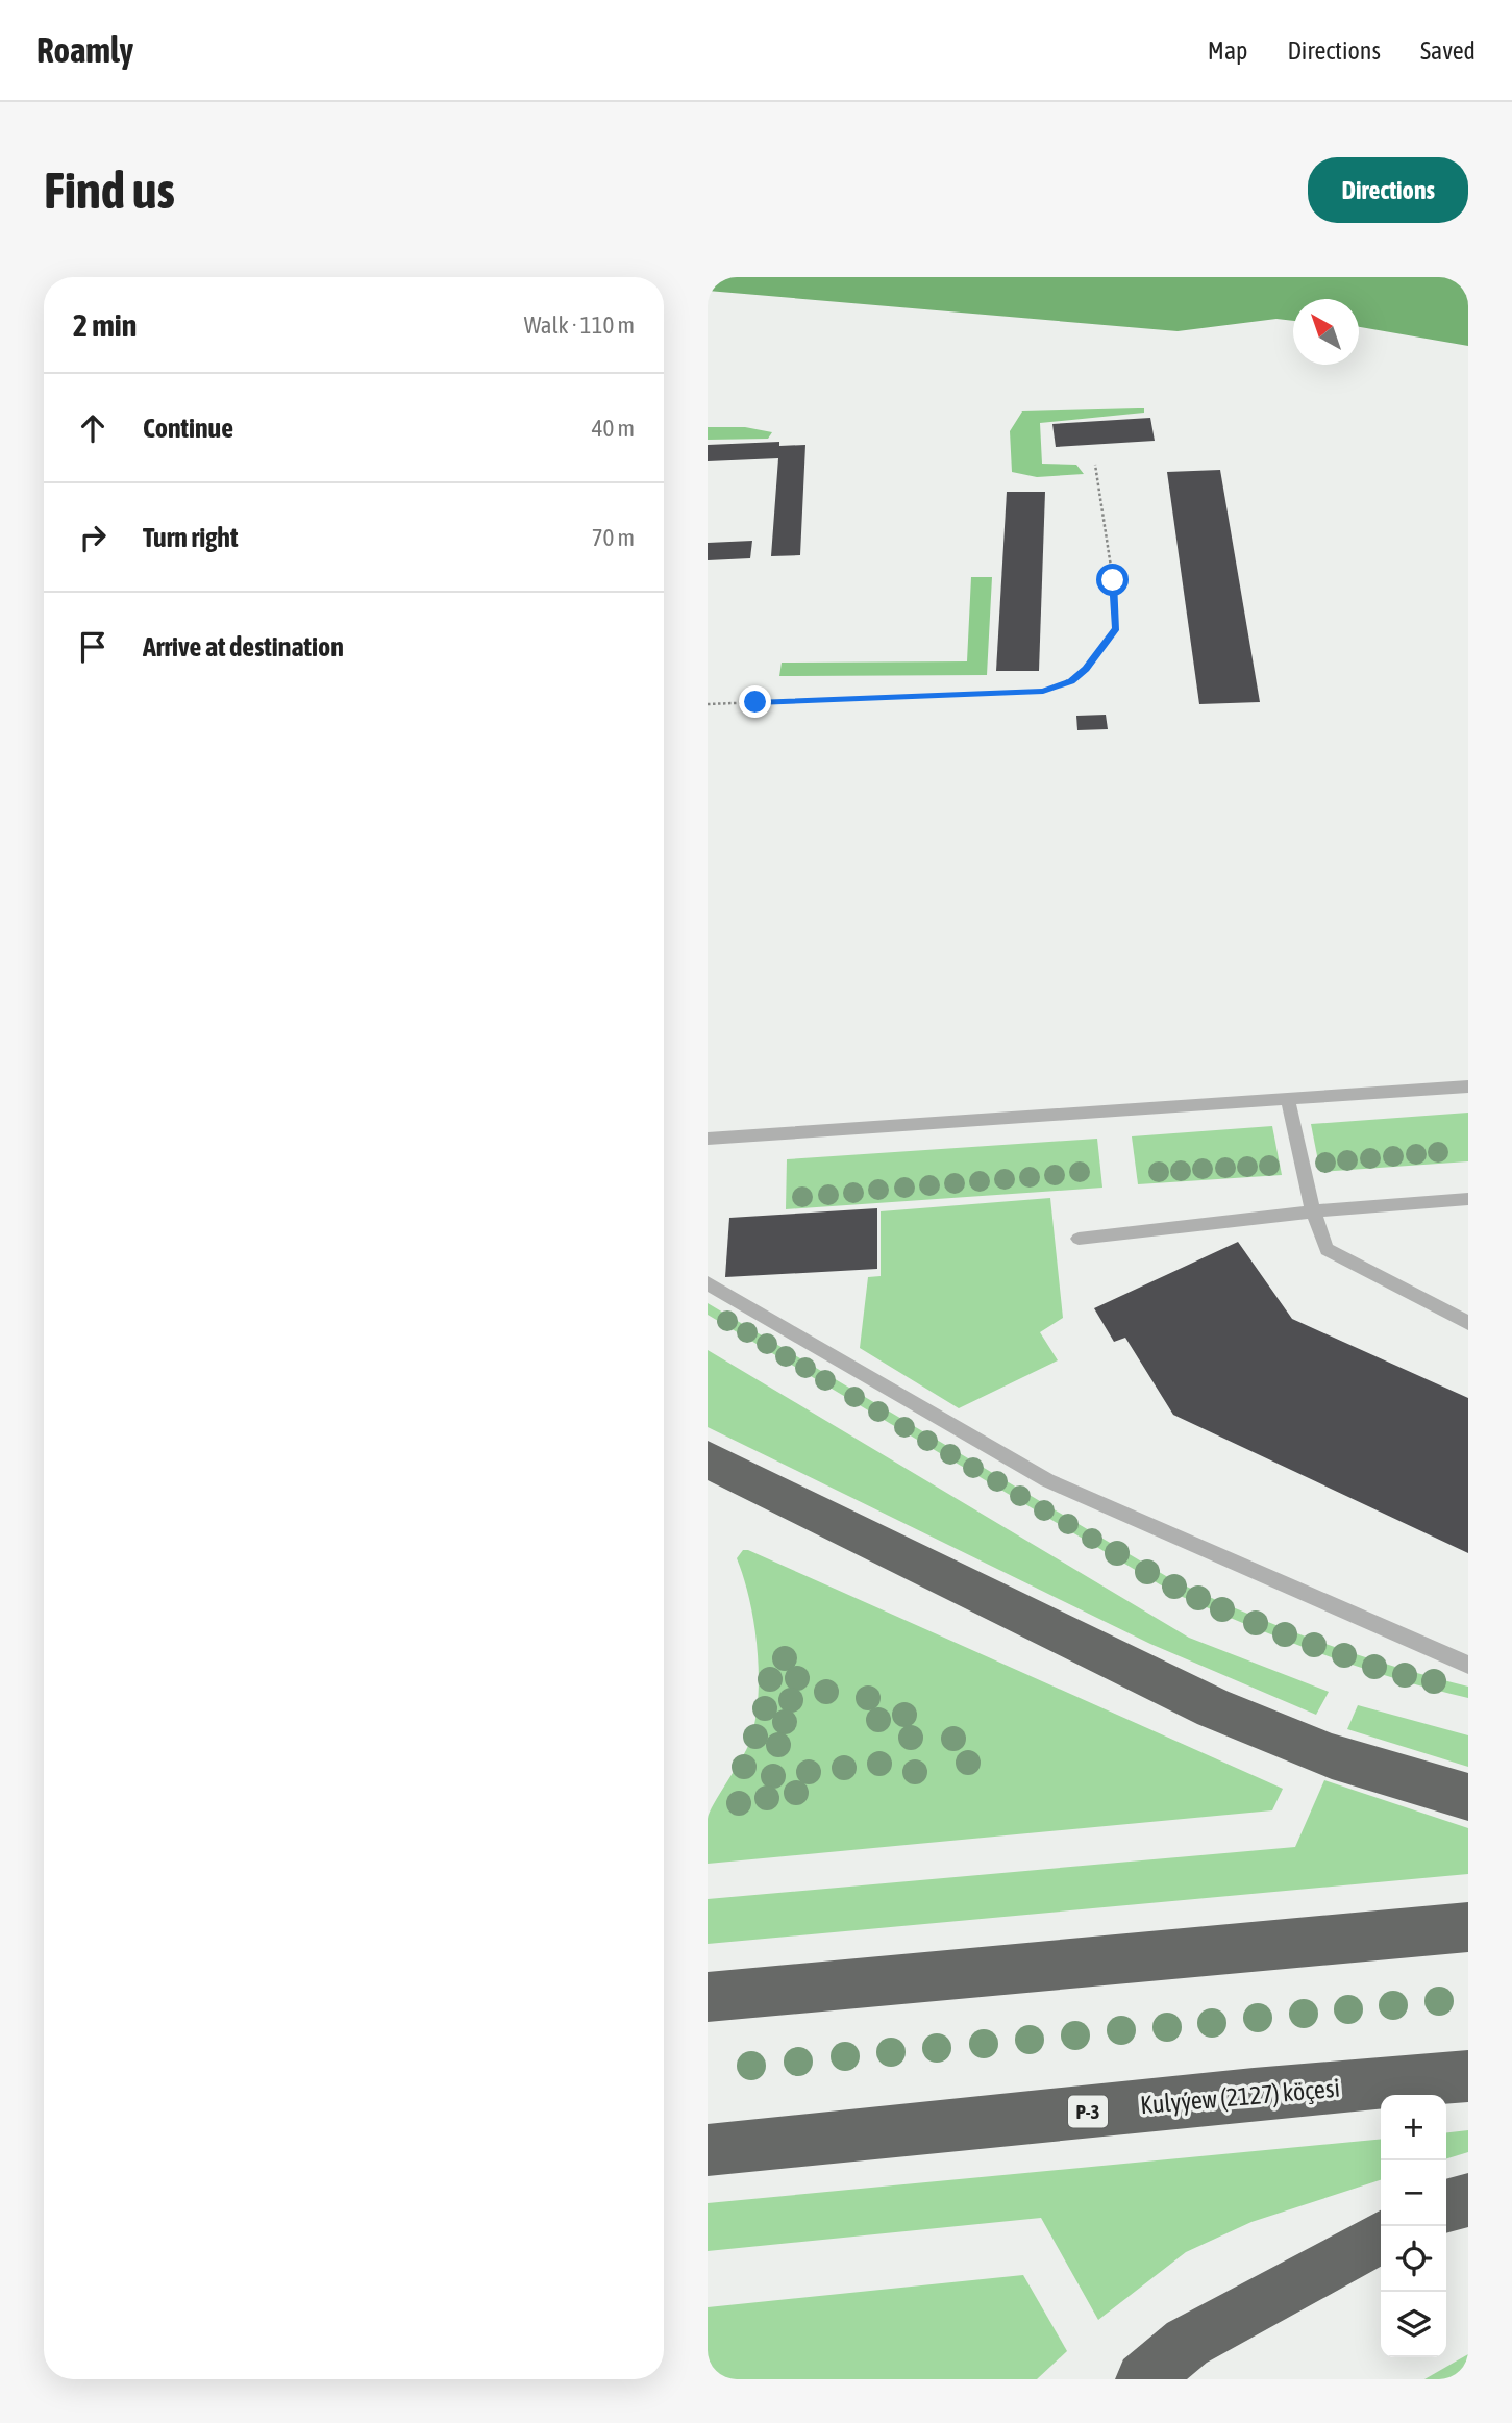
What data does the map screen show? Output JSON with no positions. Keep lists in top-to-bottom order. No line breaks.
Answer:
{"streets":{"highway":["Kulyýew (2127) köçesi","P-3"]},"north":"top left","page":{"header":"Roamly","nav":["Map","Directions","Saved"],"buttons":"Directions","title":"Find us","heading":["2 min","Walk · 110 m"],"list":[["Continue","40 m"],["Turn right","70 m"],"Arrive at destination"],"map_buttons":["+","−"]}}
